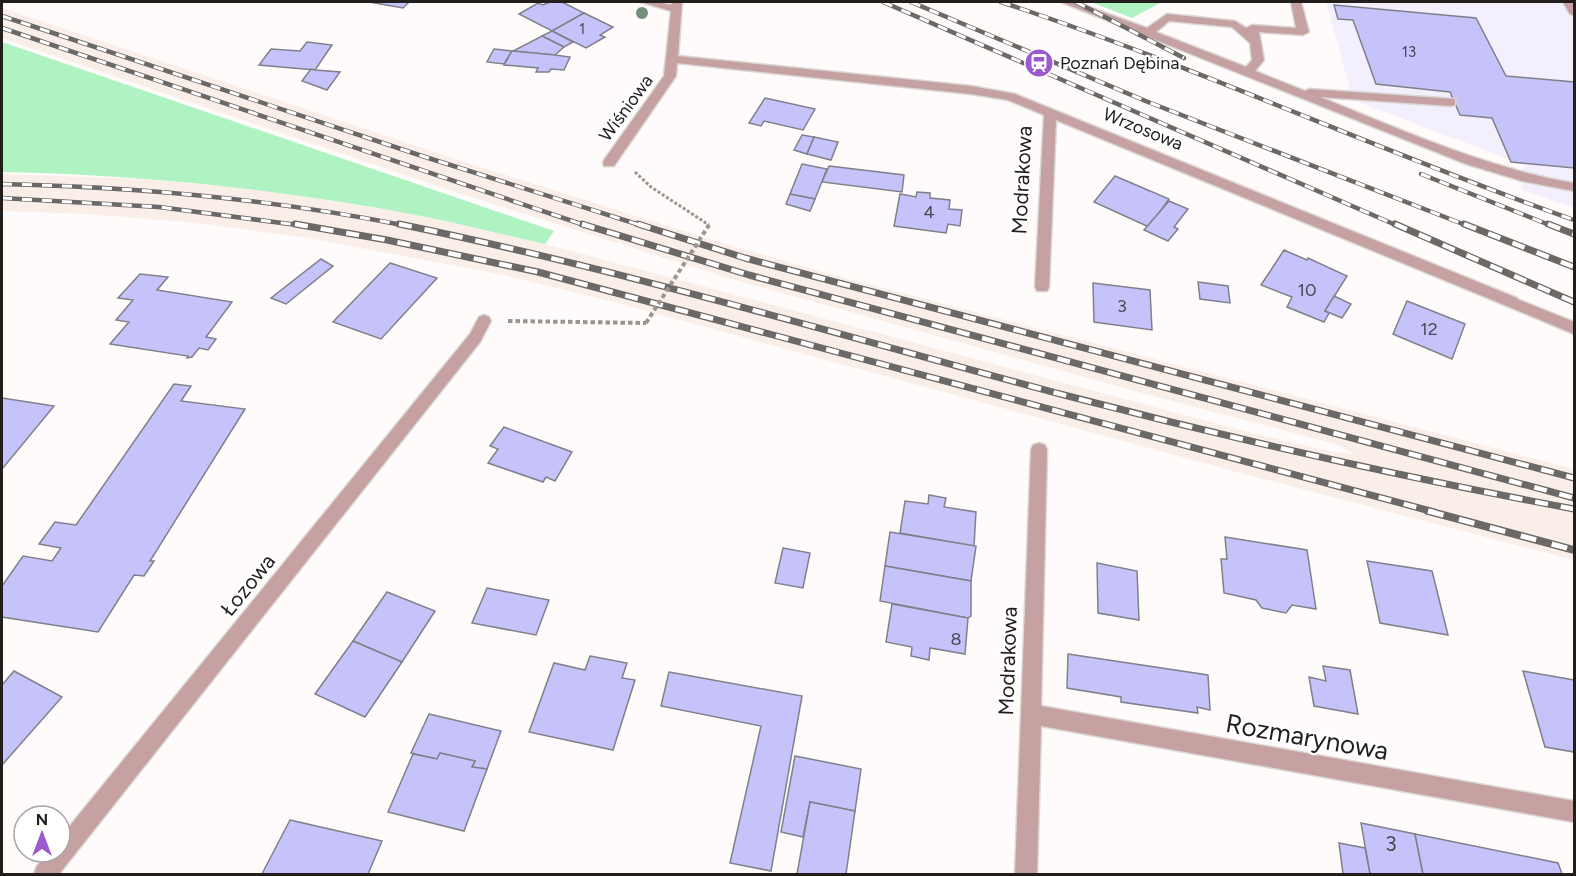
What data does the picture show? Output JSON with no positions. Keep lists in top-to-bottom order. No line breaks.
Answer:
{"streets":{"street":["Wiśniowa","Wrzosowa","Modrakowa","Łozowa","Rozmarynowa"]},"crossings":[["Wiśniowa","Wrzosowa"],["Wrzosowa","Modrakowa"],["Modrakowa","Rozmarynowa"]],"places":{"station":["Poznań Dębina"]},"house_numbers":["1","13","4","10","3","12","8","3"],"north":"top"}
